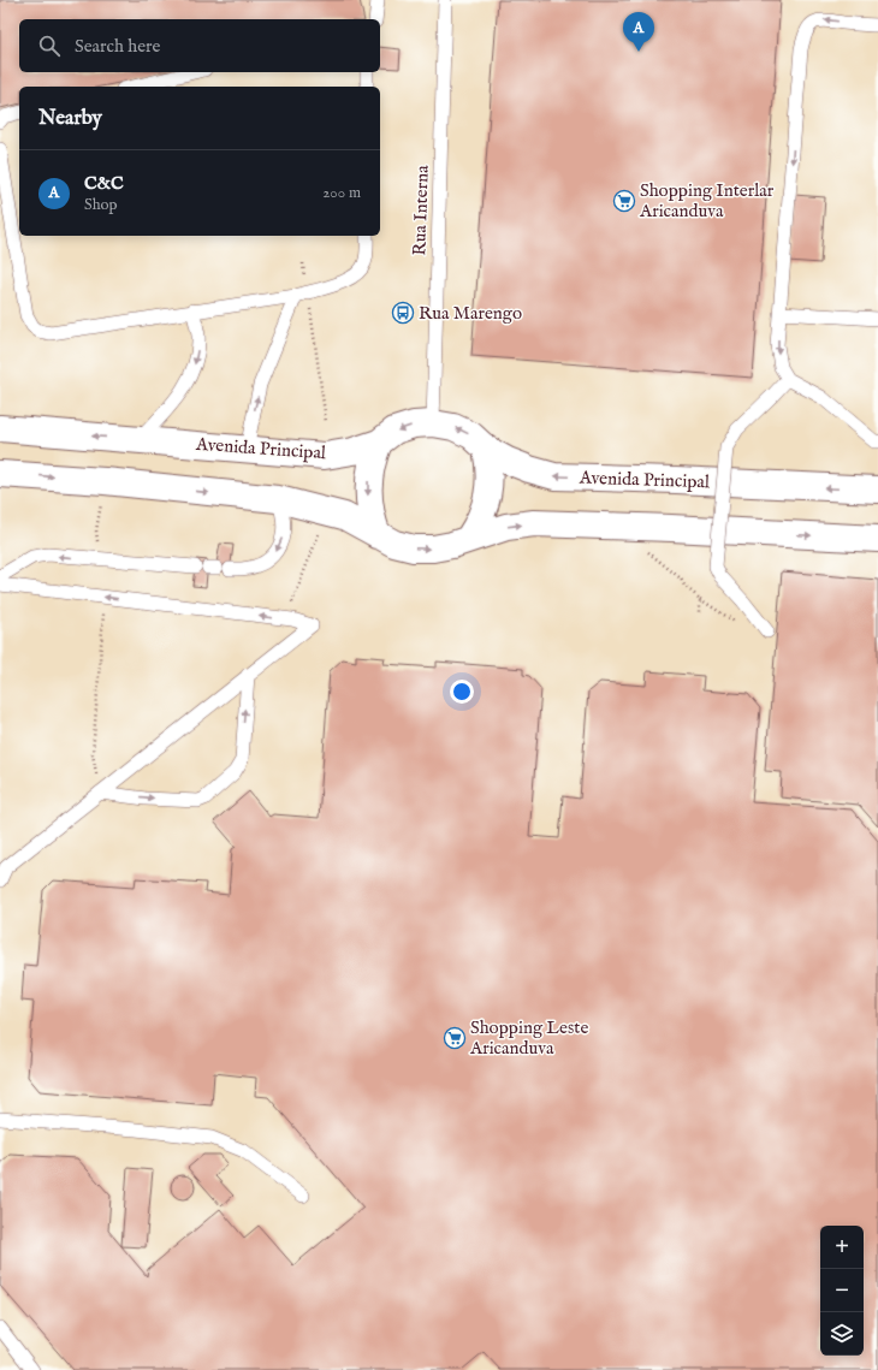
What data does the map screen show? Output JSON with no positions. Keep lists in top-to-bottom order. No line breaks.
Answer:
{"streets":{"street":["Avenida Principal"],"lane":["Rua Interna"]},"crossings":[["Rua Interna","Avenida Principal"]],"places":{"supermarket":["Shopping Interlar Aricanduva","Shopping Leste Aricanduva"],"bus stop":["Rua Marengo"]},"page":{"pins":"A","search":"Search here","heading":"Nearby","list":[{"mark":"A","name":"C&C","note":"Shop","value":"200 m"}],"map_buttons":["+","−"]}}
